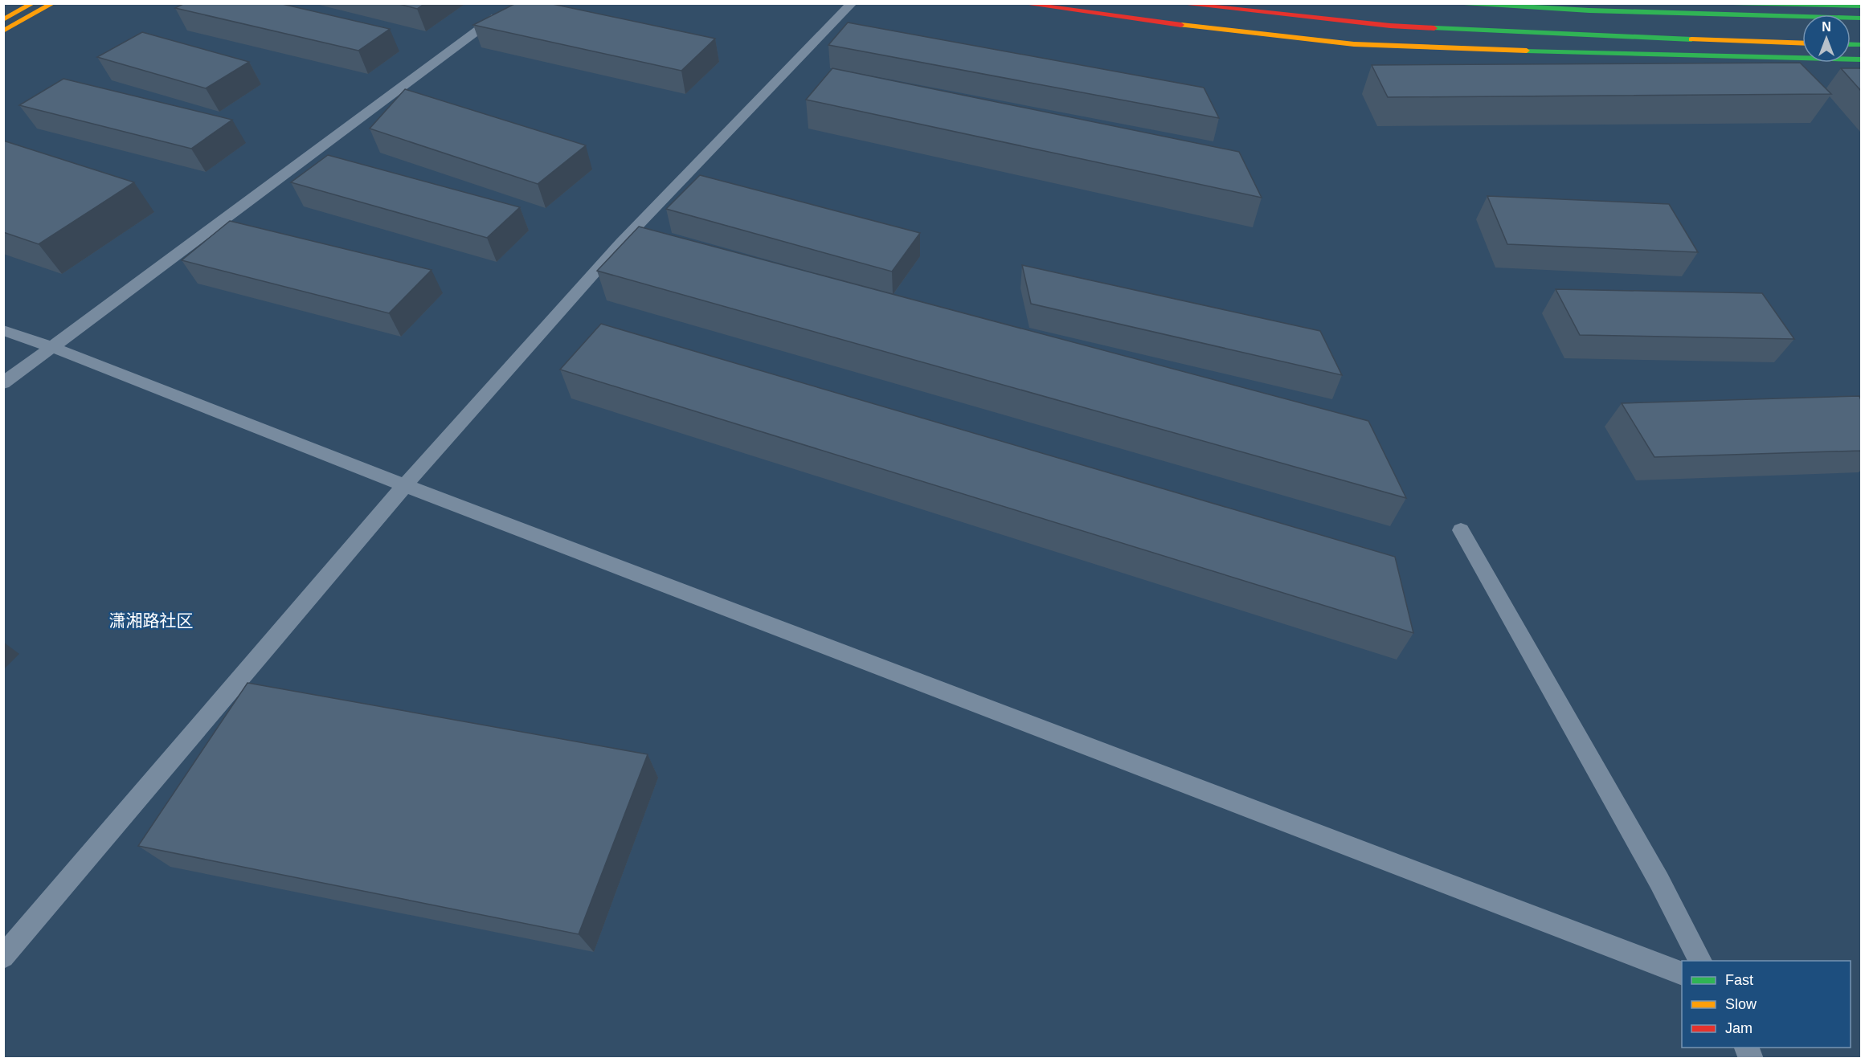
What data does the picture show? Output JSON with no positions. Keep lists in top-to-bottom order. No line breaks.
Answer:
{"districts":["潇湘路社区"],"legend":["Fast","Slow","Jam"],"north":"top"}
